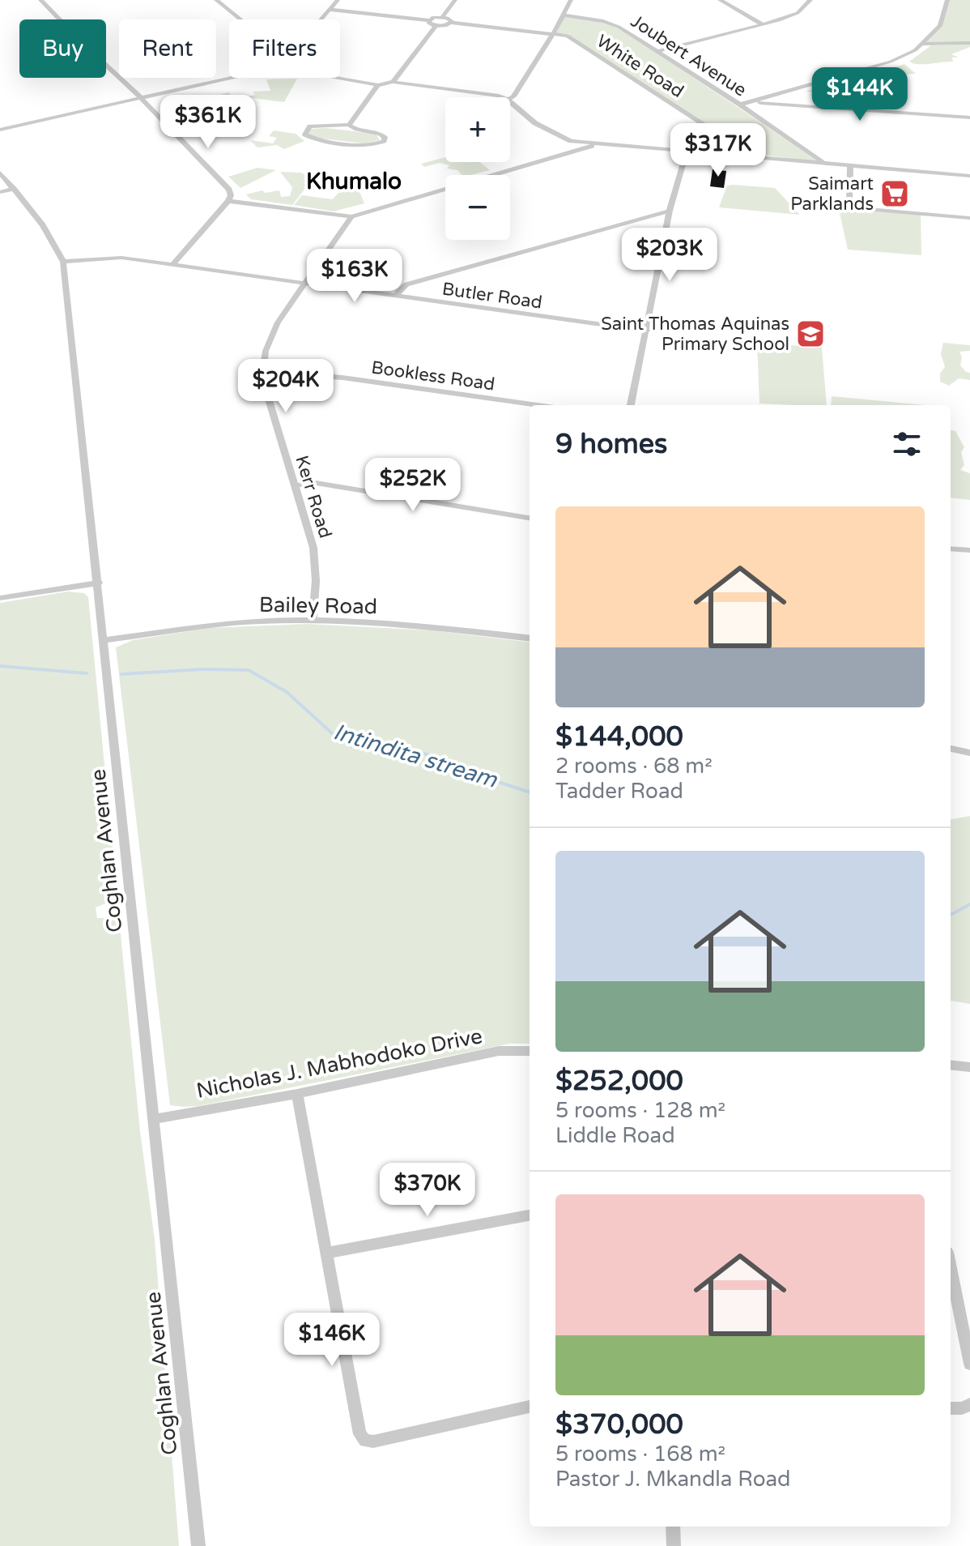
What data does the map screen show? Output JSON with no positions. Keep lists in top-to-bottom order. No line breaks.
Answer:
{"streets":{"street":["Joubert Avenue","White Road","Butler Road","Bookless Road","Kerr Road","Bailey Road","Coghlan Avenue","Nicholas J. Mabhodoko Drive"]},"crossings":[["Butler Road","Kerr Road"],["Butler Road","Coghlan Avenue"],["Bookless Road","Kerr Road"],["Kerr Road","Bailey Road"],["Bailey Road","Coghlan Avenue"],["Coghlan Avenue","Nicholas J. Mabhodoko Drive"]],"districts":["Khumalo"],"water":["Intindita stream"],"places":{"supermarket":["Saimart Parklands"],"school or university":["Saint Thomas Aquinas Primary School"]},"page":{"chip":["Buy","Rent","Filters"],"price":["$144K","$361K","$317K","$203K","$163K","$204K","$252K","$370K","$146K"],"map_buttons":["+","−"],"heading":"9 homes","list":[{"name":"$144,000","note":"2 rooms · 68 m² · Tadder Road"},{"name":"$252,000","note":"5 rooms · 128 m² · Liddle Road"},{"name":"$370,000","note":"5 rooms · 168 m² · Pastor J. Mkandla Road"}]}}
